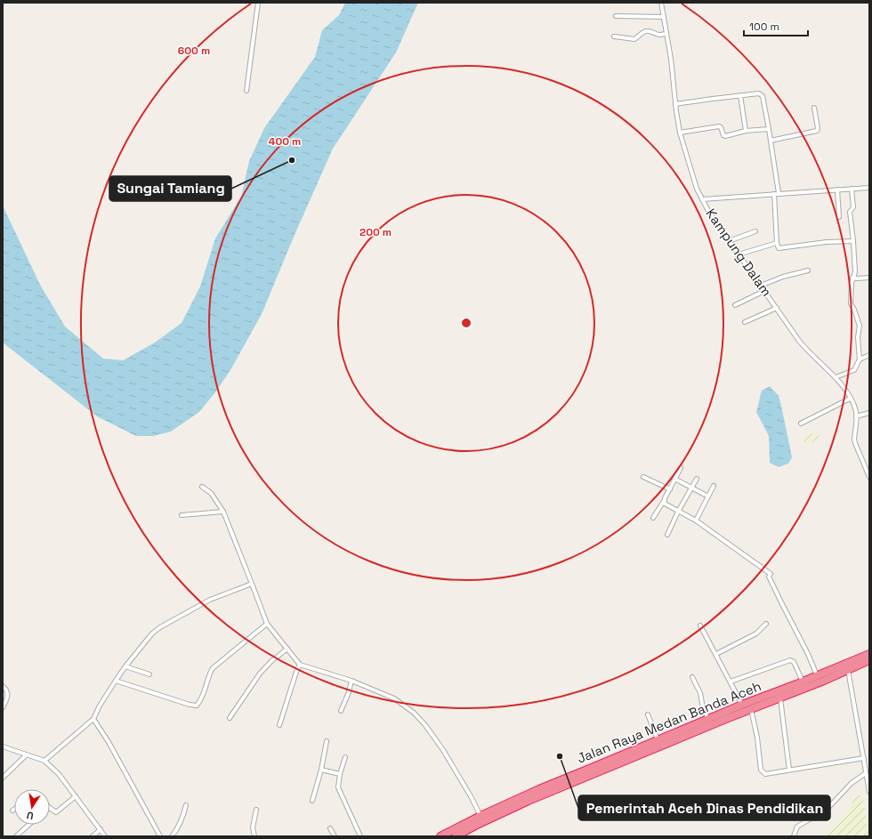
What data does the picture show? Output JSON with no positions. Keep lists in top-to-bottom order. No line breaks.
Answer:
{"streets":{"highway":["Jalan Raya Medan Banda Aceh"],"street":["Kampung Dalam"]},"places":["Sungai Tamiang","Pemerintah Aceh Dinas Pendidikan"],"scale_bar":"100 m","north":"bottom","rings":["600 m","400 m","200 m"]}
